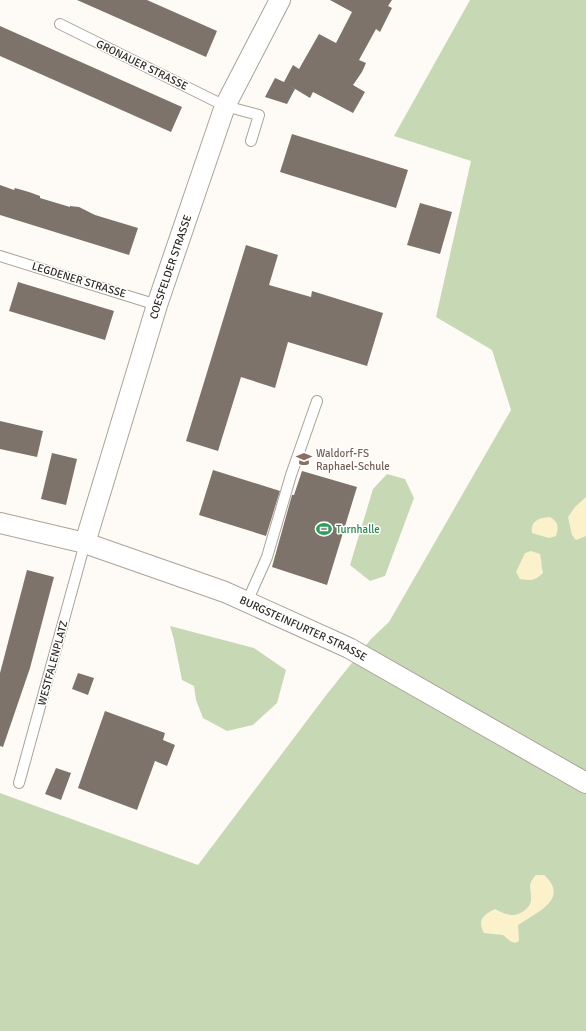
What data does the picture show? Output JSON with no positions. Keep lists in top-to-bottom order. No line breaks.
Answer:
{"streets":{"street":["COESFELDER STRASSE","BURGSTEINFURTER STRASSE"],"lane":["GRONAUER STRASSE","LEGDENER STRASSE","WESTFALENPLATZ"]},"crossings":[["GRONAUER STRASSE","COESFELDER STRASSE"],["COESFELDER STRASSE","LEGDENER STRASSE"],["COESFELDER STRASSE","BURGSTEINFURTER STRASSE"],["COESFELDER STRASSE","WESTFALENPLATZ"],["BURGSTEINFURTER STRASSE","WESTFALENPLATZ"]],"places":{"school or university":["Waldorf-FS Raphael-Schule"],"sports":["Turnhalle"]}}
